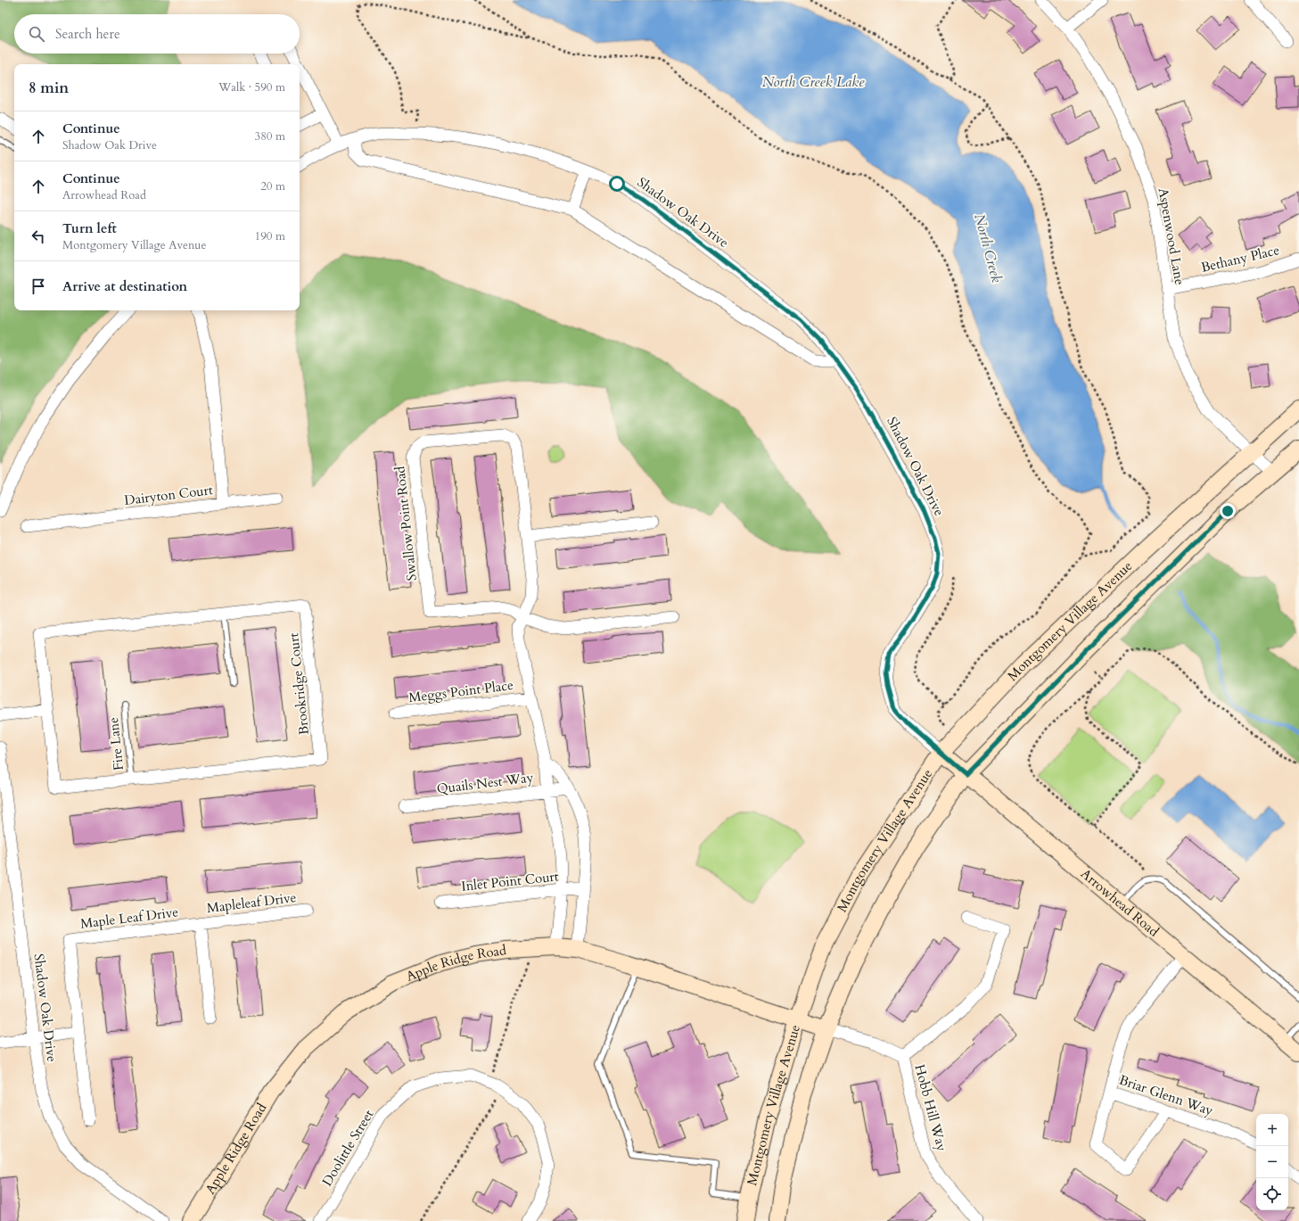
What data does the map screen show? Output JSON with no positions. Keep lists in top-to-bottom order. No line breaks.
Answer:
{"streets":{"main road":["Montgomery Village Avenue","Arrowhead Road","Apple Ridge Road"],"street":["Shadow Oak Drive","Aspenwood Lane","Bethany Place","Dairyton Court","Swallow Point Road","Brookridge Court","Meggs Point Place","Quails Nest Way","Inlet Point Court","Mapleleaf Drive","Maple Leaf Drive","Briar Glenn Way","Hobb Hill Way","Doolittle Street"],"lane":["Fire Lane"]},"crossings":[["Shadow Oak Drive","Montgomery Village Avenue"],["Shadow Oak Drive","Arrowhead Road"],["Aspenwood Lane","Bethany Place"],["Aspenwood Lane","Montgomery Village Avenue"],["Swallow Point Road","Meggs Point Place"],["Swallow Point Road","Quails Nest Way"],["Swallow Point Road","Inlet Point Court"],["Swallow Point Road","Apple Ridge Road"],["Montgomery Village Avenue","Arrowhead Road"],["Montgomery Village Avenue","Apple Ridge Road"],["Montgomery Village Avenue","Hobb Hill Way"],["Brookridge Court","Fire Lane"],["Mapleleaf Drive","Maple Leaf Drive"],["Arrowhead Road","Briar Glenn Way"],["Apple Ridge Road","Hobb Hill Way"]],"water":["North Creek Lake","North Creek"],"page":{"search":"Search here","heading":["8 min","Walk · 590 m"],"list":[["Continue","Shadow Oak Drive","380 m"],["Continue","Arrowhead Road","20 m"],["Turn left","Montgomery Village Avenue","190 m"],"Arrive at destination"],"map_buttons":["+","−"]}}
